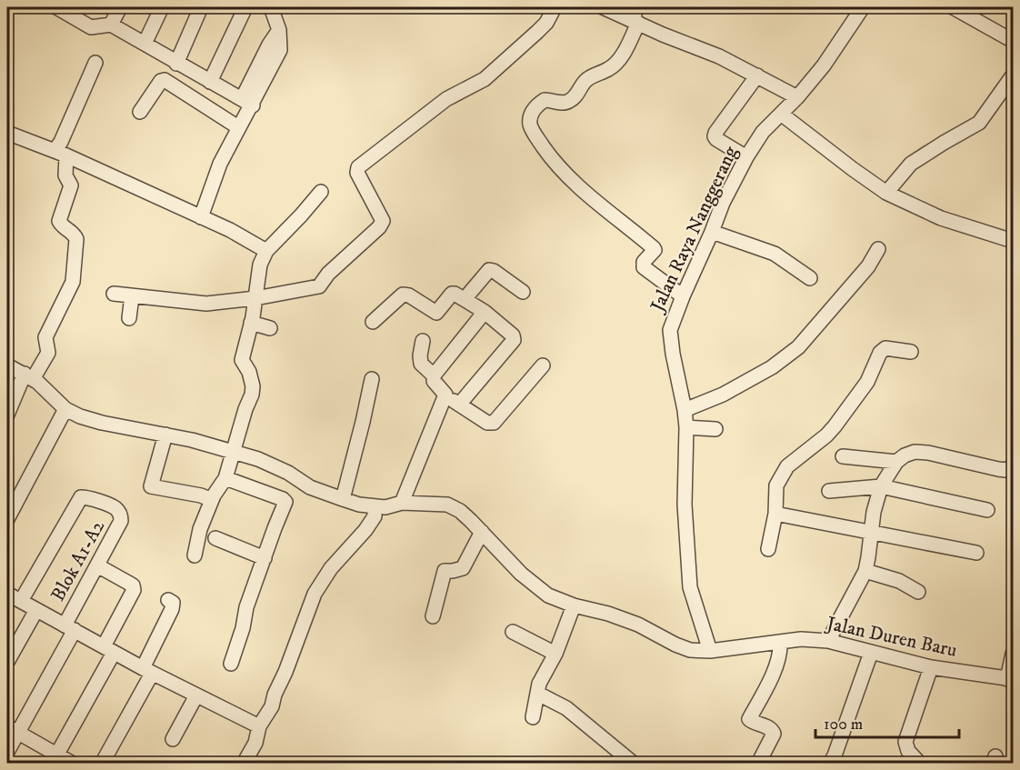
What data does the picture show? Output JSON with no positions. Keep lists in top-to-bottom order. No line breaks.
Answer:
{"streets":{"street":["Jalan Raya Nanggerang","Blok A1-A2","Jalan Duren Baru"]},"crossings":[["Jalan Raya Nanggerang","Jalan Duren Baru"]],"scale_bar":"100 m"}
